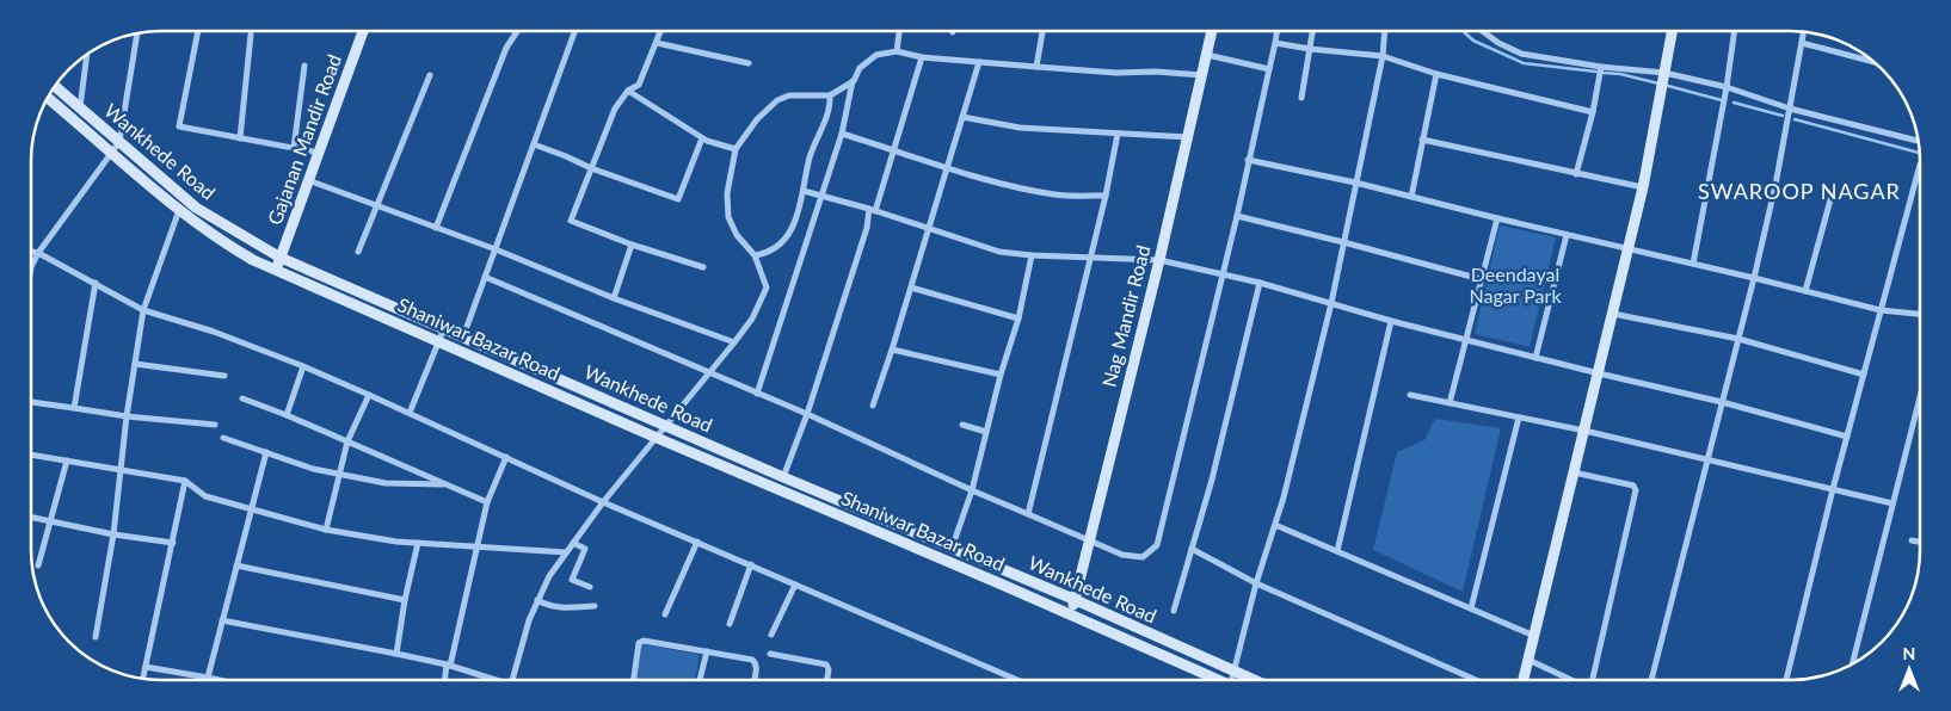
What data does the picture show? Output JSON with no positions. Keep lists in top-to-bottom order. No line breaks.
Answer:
{"streets":{"main road":["Gajanan Mandir Road","Wankhede Road","Nag Mandir Road","Shaniwar Bazar Road"]},"crossings":[["Gajanan Mandir Road","Wankhede Road"],["Gajanan Mandir Road","Shaniwar Bazar Road"],["Wankhede Road","Nag Mandir Road"],["Nag Mandir Road","Shaniwar Bazar Road"]],"districts":["SWAROOP NAGAR"],"parks":["Deendayal Nagar Park"],"north":"top"}
